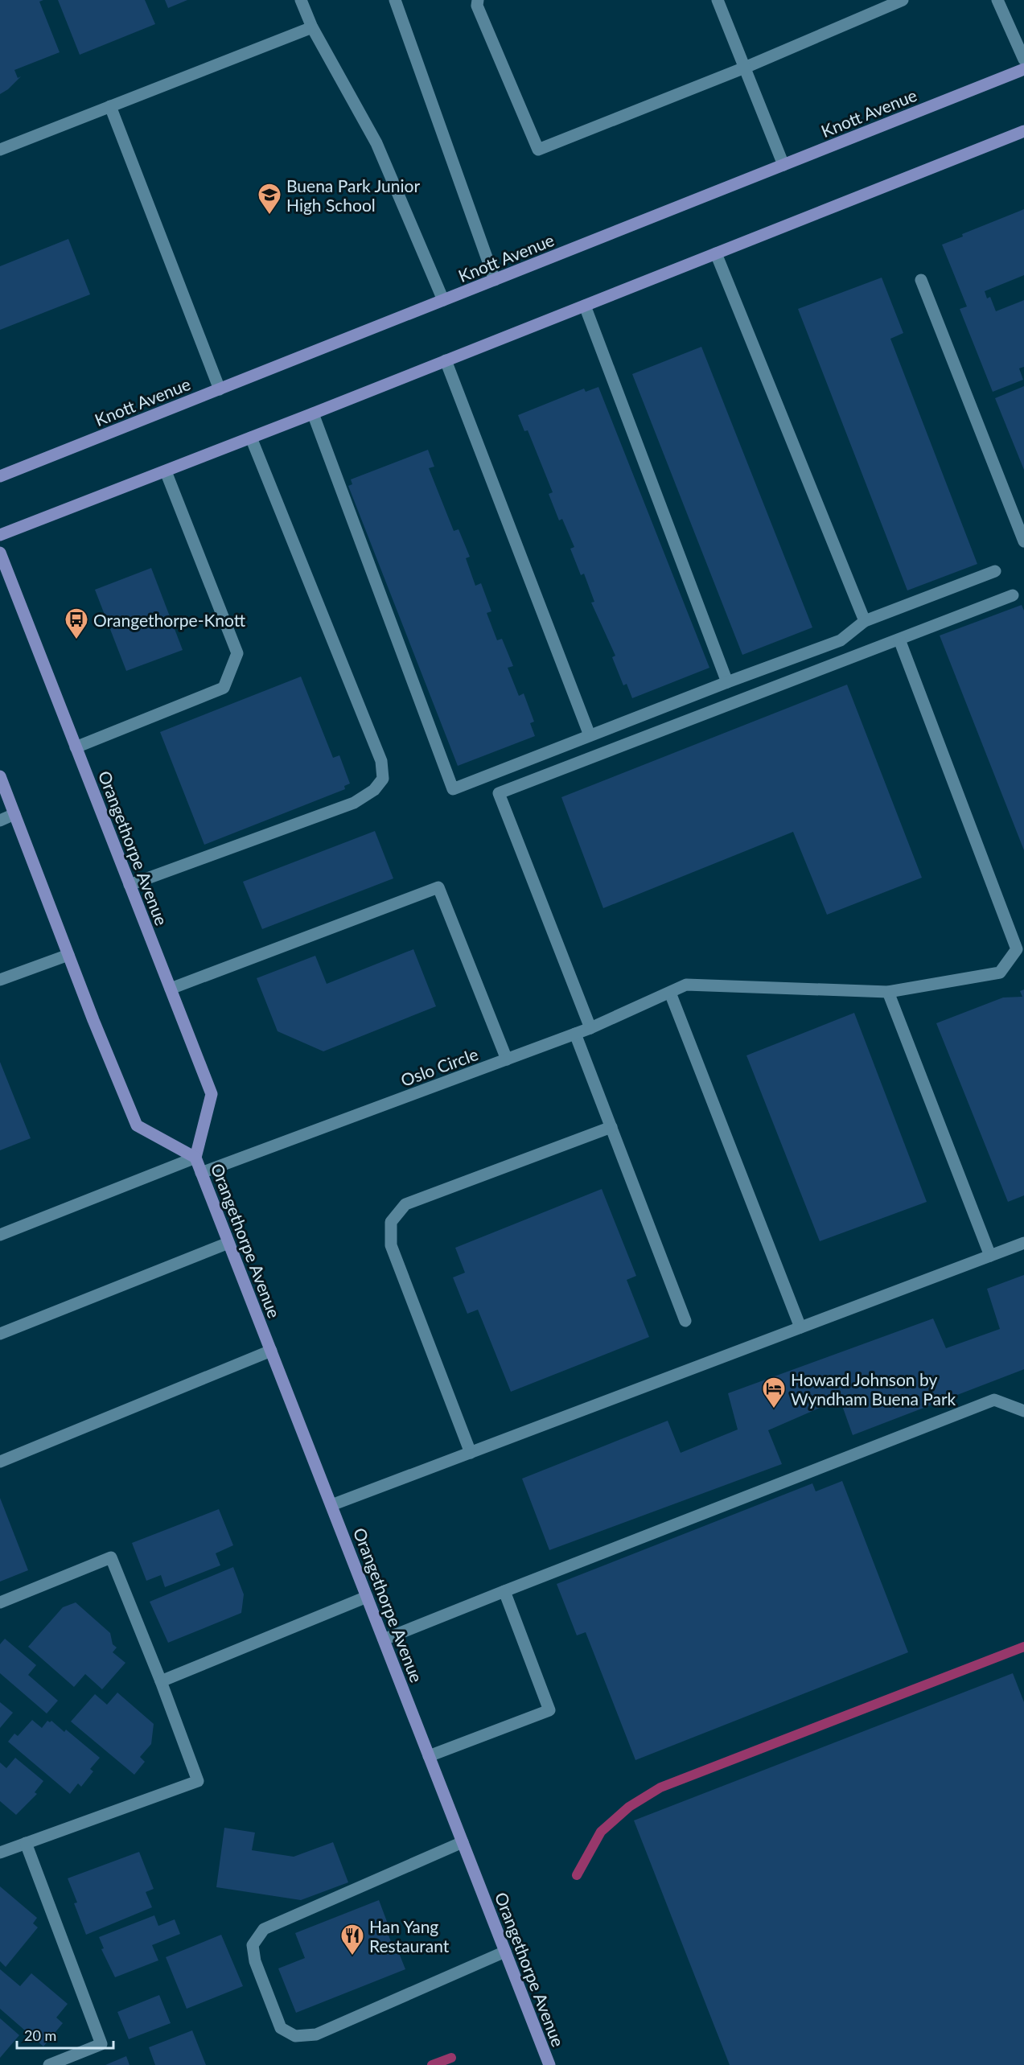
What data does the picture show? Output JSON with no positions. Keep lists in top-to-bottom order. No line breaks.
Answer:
{"streets":{"main road":["Knott Avenue","Orangethorpe Avenue"],"street":["Oslo Circle"]},"crossings":[["Orangethorpe Avenue","Oslo Circle"]],"places":{"school or university":["Buena Park Junior High School"],"bus stop":["Orangethorpe-Knott"],"hotel":["Howard Johnson by Wyndham Buena Park"],"restaurant":["Han Yang Restaurant"]},"scale_bar":"20 m"}
